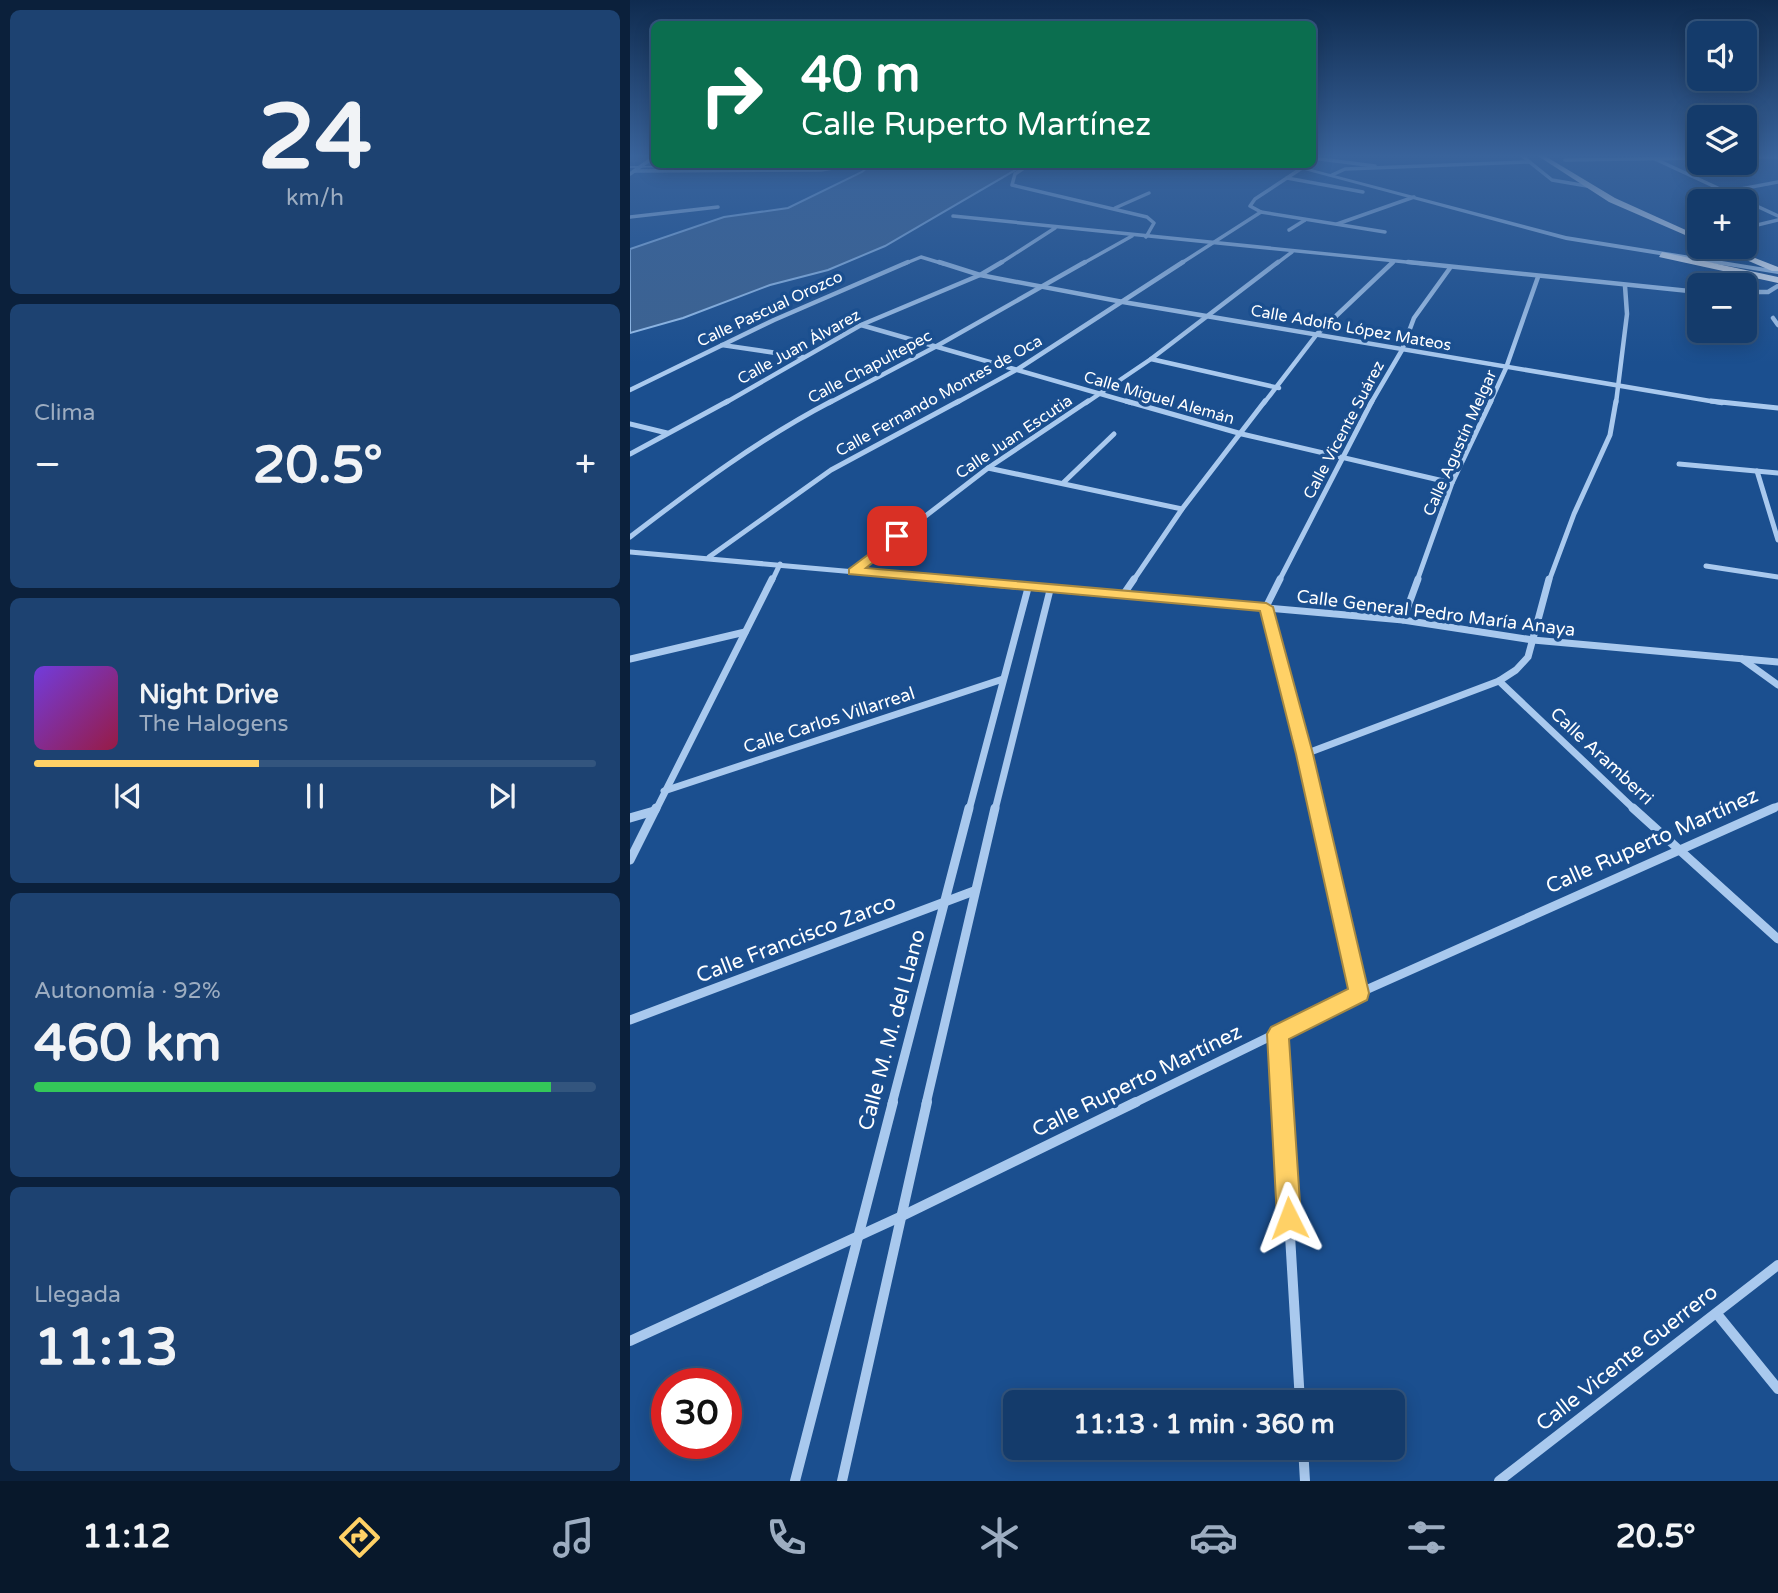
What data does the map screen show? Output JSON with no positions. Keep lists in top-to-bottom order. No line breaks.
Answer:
{"streets":{"street":["Calle Pascual Orozco","Calle Adolfo López Mateos","Calle Juan Álvarez","Calle Chapultepec","Calle Fernando Montes de Oca","Calle Miguel Alemán","Calle Vicente Suárez","Calle Juan Escutia","Calle Agustín Melgar","Calle General Pedro María Anaya","Calle Carlos Villarreal","Calle Aramberri","Calle Ruperto Martínez","Calle Francisco Zarco","Calle M. M. del Llano","Calle Vicente Guerrero"]},"crossings":[["Calle Pascual Orozco","Calle Adolfo López Mateos"],["Calle Adolfo López Mateos","Calle Juan Álvarez"],["Calle Adolfo López Mateos","Calle Chapultepec"],["Calle Adolfo López Mateos","Calle Fernando Montes de Oca"],["Calle Adolfo López Mateos","Calle Vicente Suárez"],["Calle Adolfo López Mateos","Calle Juan Escutia"],["Calle Adolfo López Mateos","Calle Agustín Melgar"],["Calle Juan Álvarez","Calle Miguel Alemán"],["Calle Chapultepec","Calle Miguel Alemán"],["Calle Fernando Montes de Oca","Calle Miguel Alemán"],["Calle Fernando Montes de Oca","Calle General Pedro María Anaya"],["Calle Miguel Alemán","Calle Vicente Suárez"],["Calle Miguel Alemán","Calle Juan Escutia"],["Calle Miguel Alemán","Calle Agustín Melgar"],["Calle Vicente Suárez","Calle General Pedro María Anaya"],["Calle Juan Escutia","Calle General Pedro María Anaya"],["Calle Agustín Melgar","Calle General Pedro María Anaya"],["Calle General Pedro María Anaya","Calle M. M. del Llano"],["Calle Carlos Villarreal","Calle M. M. del Llano"],["Calle Aramberri","Calle Ruperto Martínez"],["Calle Ruperto Martínez","Calle M. M. del Llano"],["Calle Francisco Zarco","Calle M. M. del Llano"]],"page":{"tile":[["24","km/h"],"Clima",["Autonomía · 92%","460 km"],["Llegada","11:13"]],"map_buttons":["+","−"],"turn":["40 m","Calle Ruperto Martínez"],"heat":["−","20.5°","+"],"song":["Night Drive","The Halogens"],"limit":"30","trip":"11:13 · 1 min · 360 m","tabs":["11:12","20.5°"]}}
